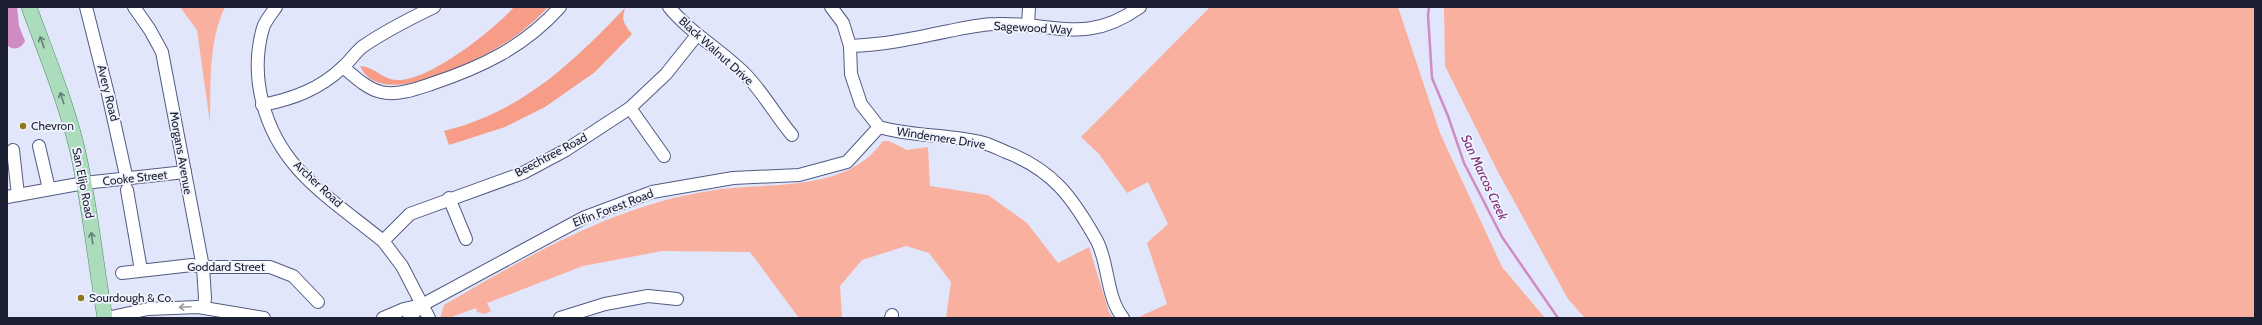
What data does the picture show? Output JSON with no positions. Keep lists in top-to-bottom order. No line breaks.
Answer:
{"streets":{"main road":["San Elijo Road"],"street":["Sagewood Way","Black Walnut Drive","Avery Road","Windemere Drive","Morgans Avenue","Beechtree Road","Cooke Street","Archer Road","Elfin Forest Road","Goddard Street"]},"crossings":[["Black Walnut Drive","Beechtree Road"],["Avery Road","Cooke Street"],["Avery Road","Goddard Street"],["Windemere Drive","Elfin Forest Road"],["Morgans Avenue","Cooke Street"],["Morgans Avenue","Goddard Street"],["Beechtree Road","Archer Road"],["Cooke Street","San Elijo Road"],["Archer Road","Elfin Forest Road"]],"one_way":["San Elijo Road"],"water":["San Marcos Creek"],"places":["Chevron","Sourdough & Co."]}
